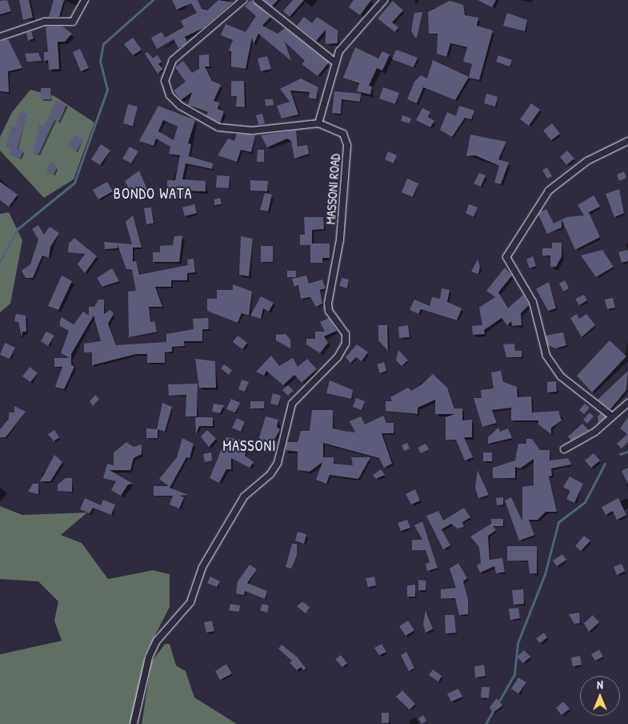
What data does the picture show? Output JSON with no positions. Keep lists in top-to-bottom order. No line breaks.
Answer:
{"streets":{"street":["MASSONI ROAD"]},"districts":["BONDO WATA","MASSONI"],"north":"top"}
